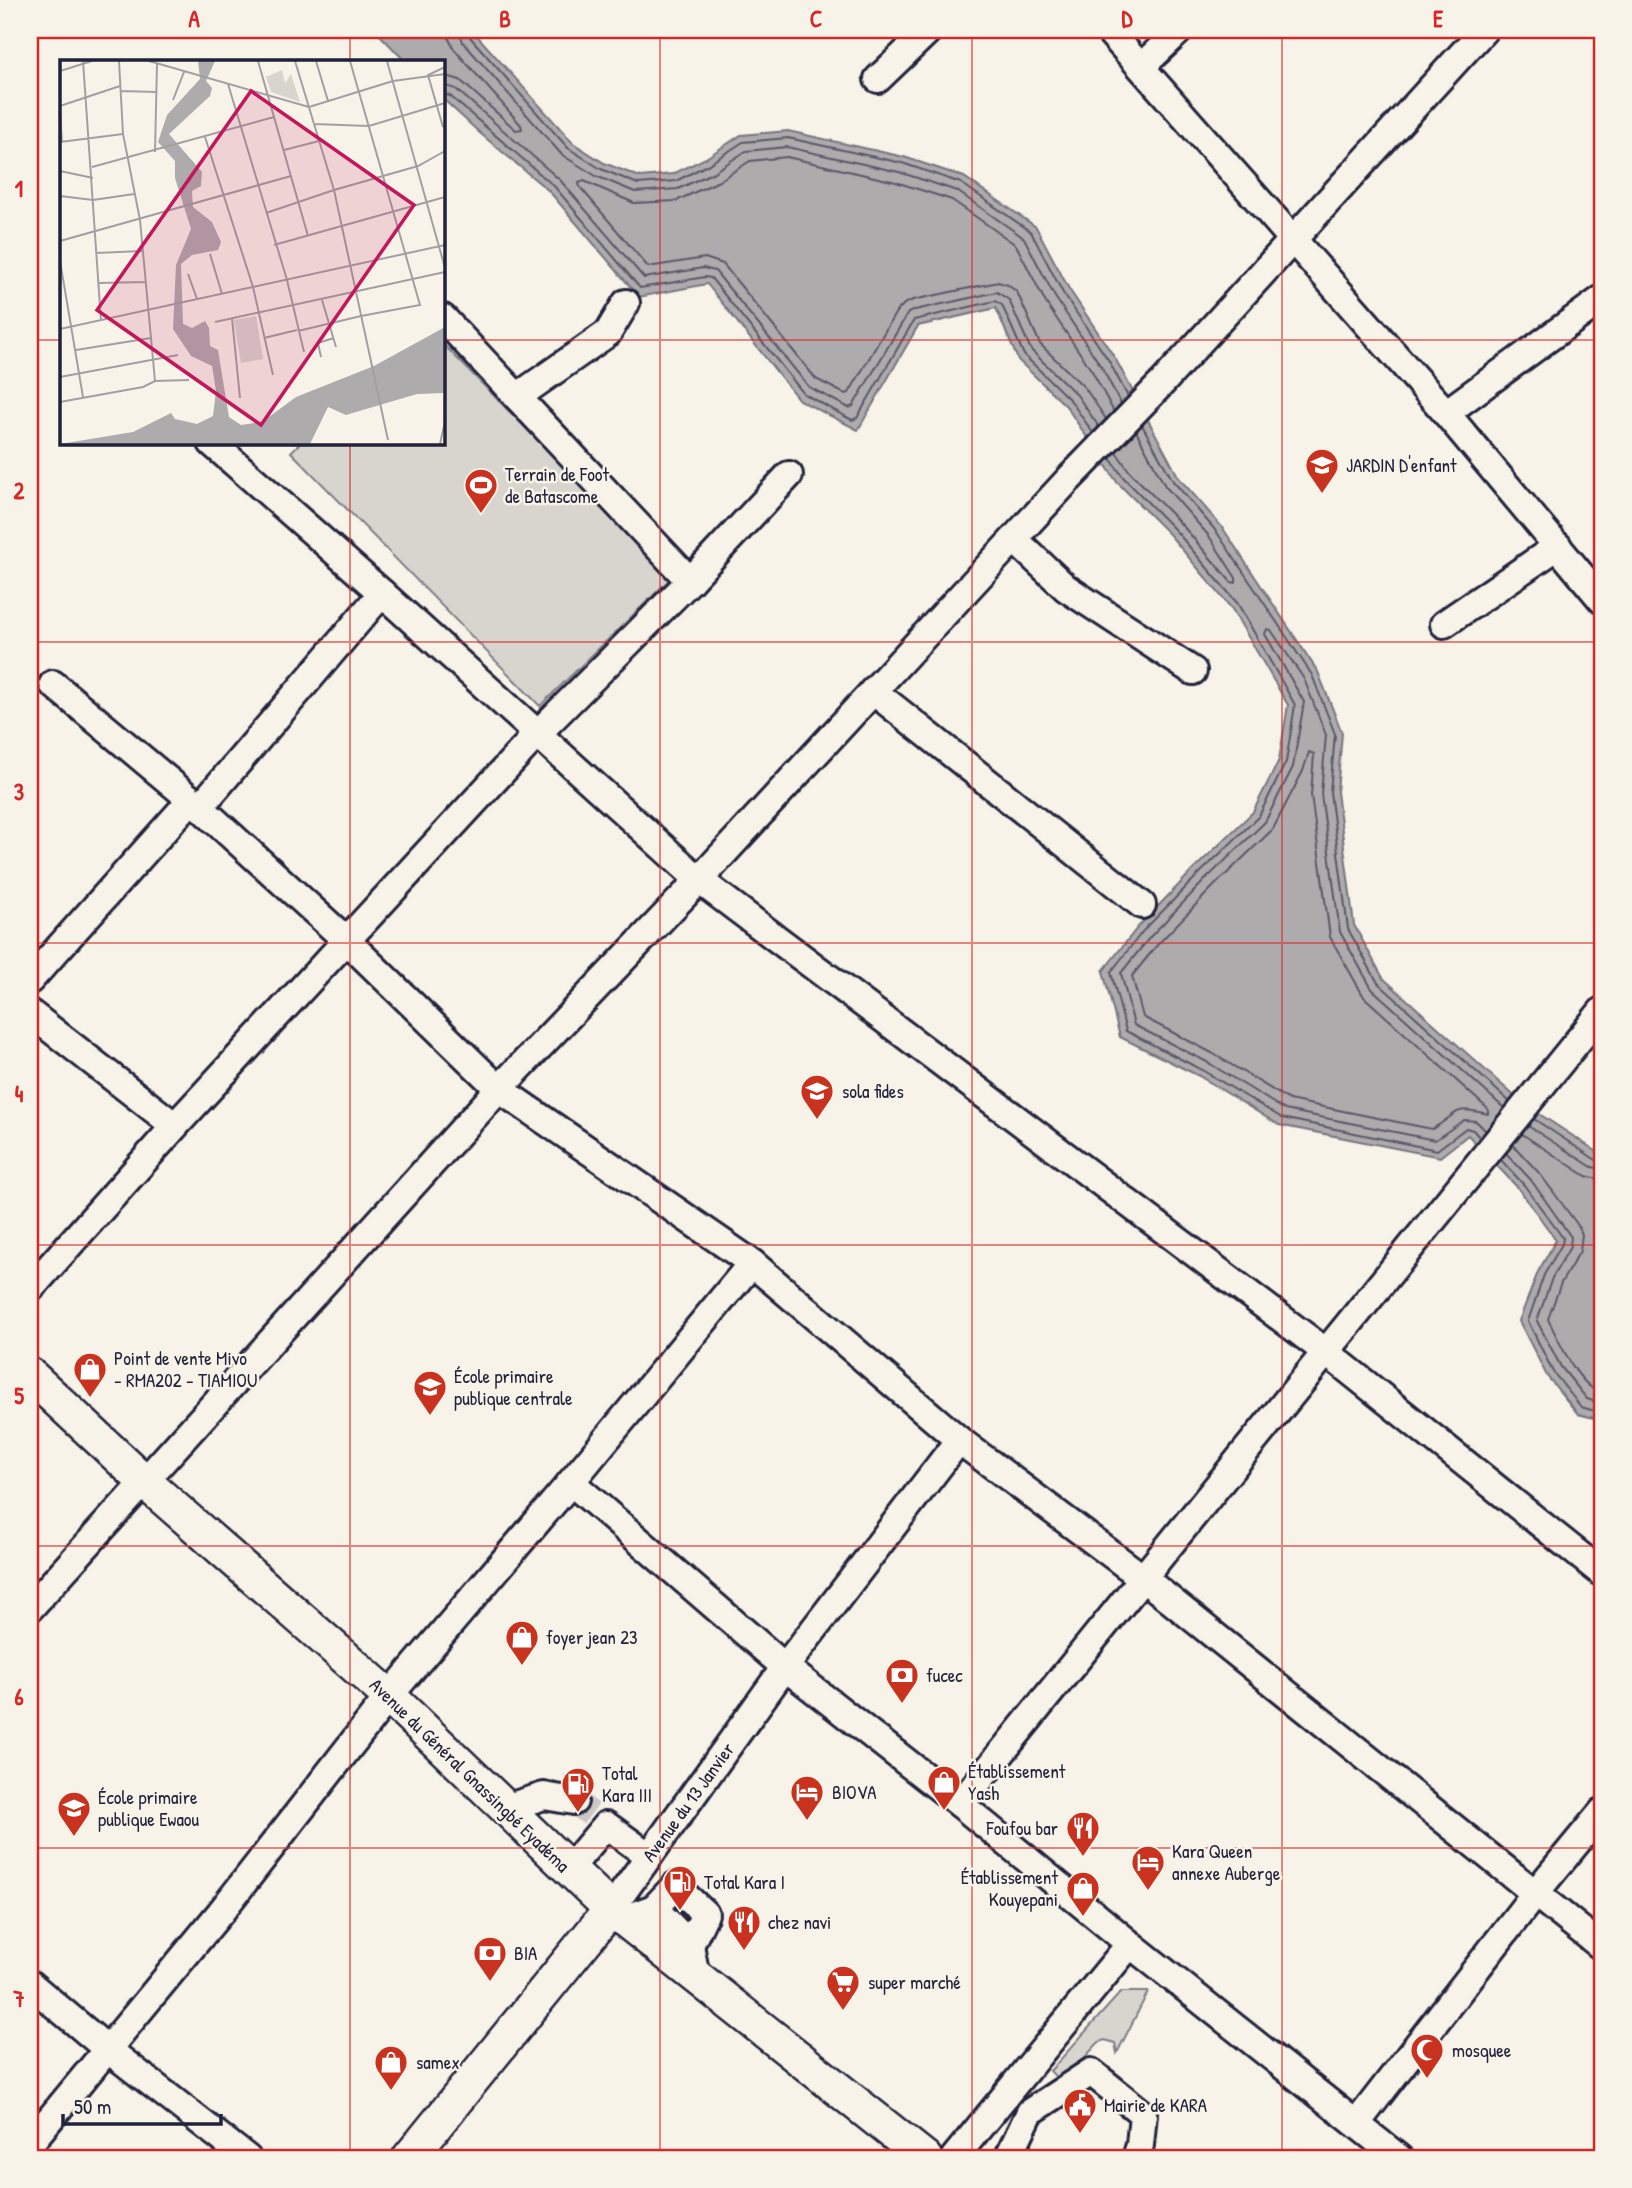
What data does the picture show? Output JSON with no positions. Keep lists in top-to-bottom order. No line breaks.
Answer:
{"streets":{"main road":["Avenue du Général Gnassingbé Eyadéma","Avenue du 13 Janvier"]},"crossings":[["Avenue du Général Gnassingbé Eyadéma","Avenue du 13 Janvier"]],"places":{"school or university":["JARDIN D'enfant","sola fides","École primaire publique centrale","École primaire publique Ewaou"],"sports":["Terrain de Foot de Batascome"],"shop":["Point de vente Mivo - RMA202 - TIAMIOU","foyer jean 23","Établissement Yash","Établissement Kouyepani","samex"],"bank":["fucec","BIA"],"fuel station":["Total Kara III","Total Kara I"],"hotel":["BIOVA","Kara Queen annexe Auberge"],"restaurant":["Foufou bar","chez navi"],"supermarket":["super marché"],"mosque":["mosquee"],"public building":["Mairie de KARA"]},"scale_bar":"50 m","grid":{"columns":["A","B","C","D","E"],"rows":["1","2","3","4","5","6","7"]}}
